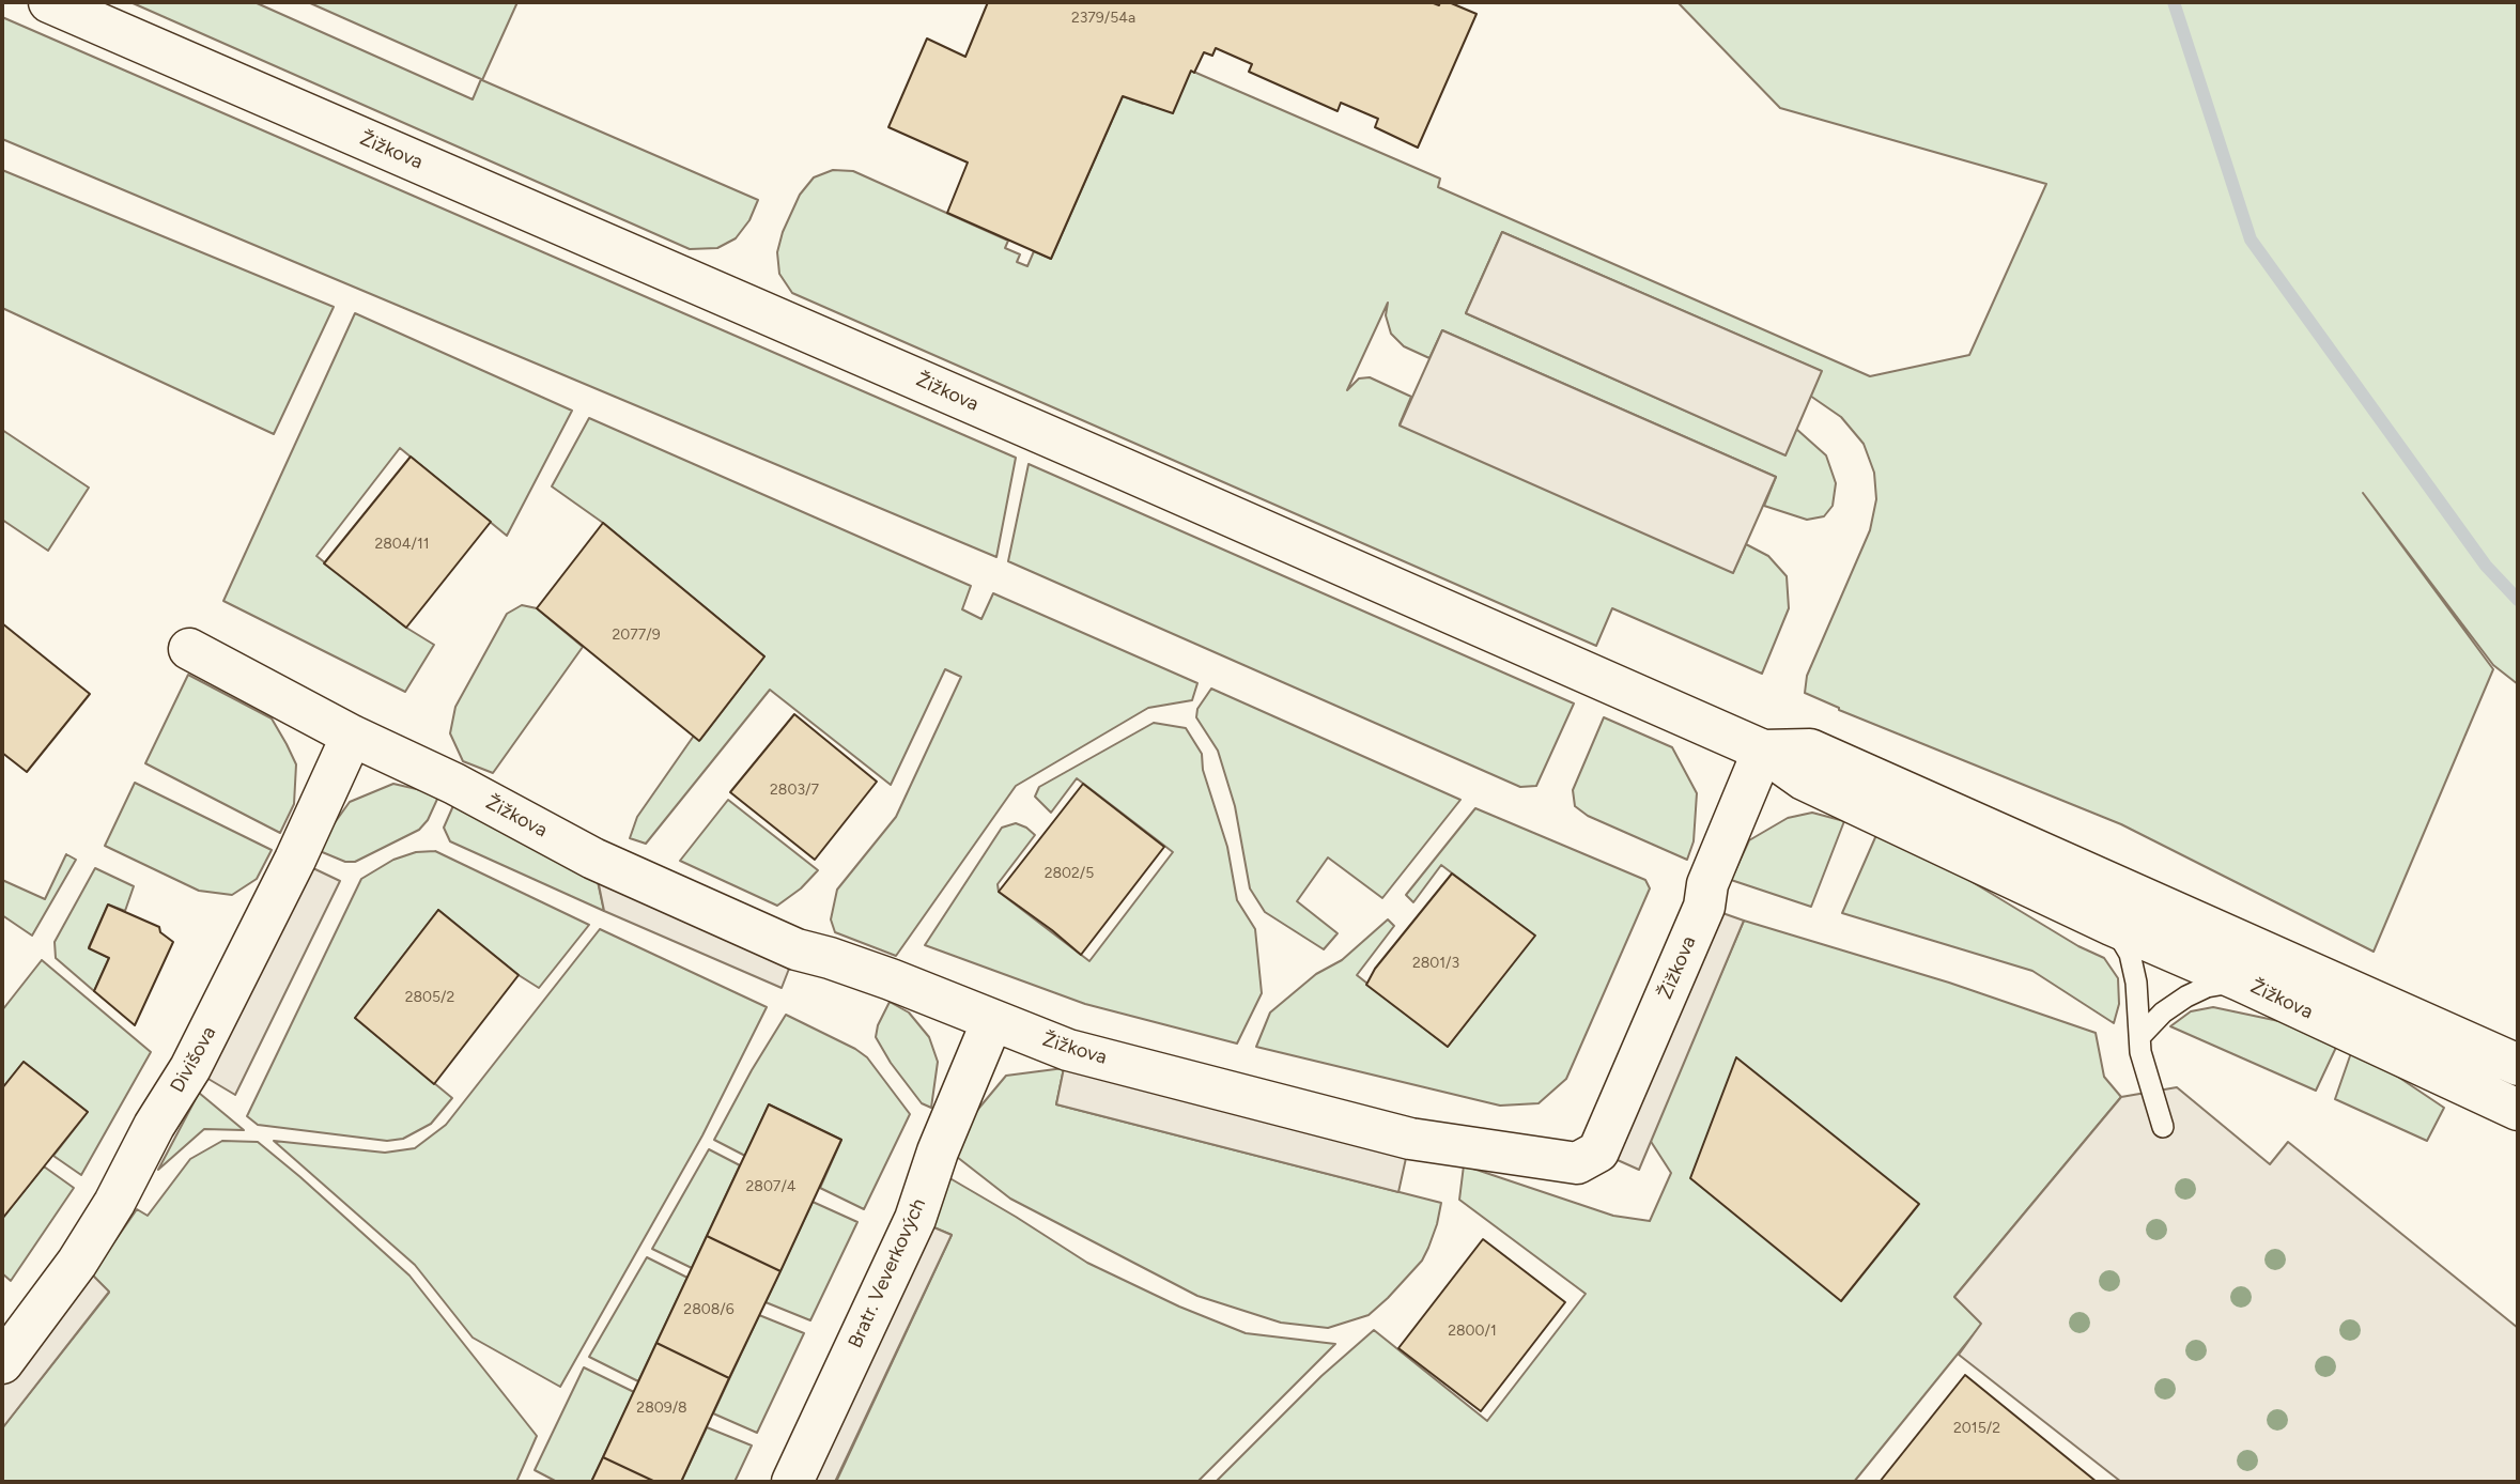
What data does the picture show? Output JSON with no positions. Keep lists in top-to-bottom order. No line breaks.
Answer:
{"streets":{"street":["Žižkova","Divišova","Bratr. Veverkových"]},"crossings":[["Žižkova","Divišova"],["Žižkova","Bratr. Veverkových"]],"house_numbers":["2379/54a","2804/11","2077/9","2803/7","2802/5","2801/3","2805/2","2807/4","2808/6","2800/1","2809/8","2015/2"]}
